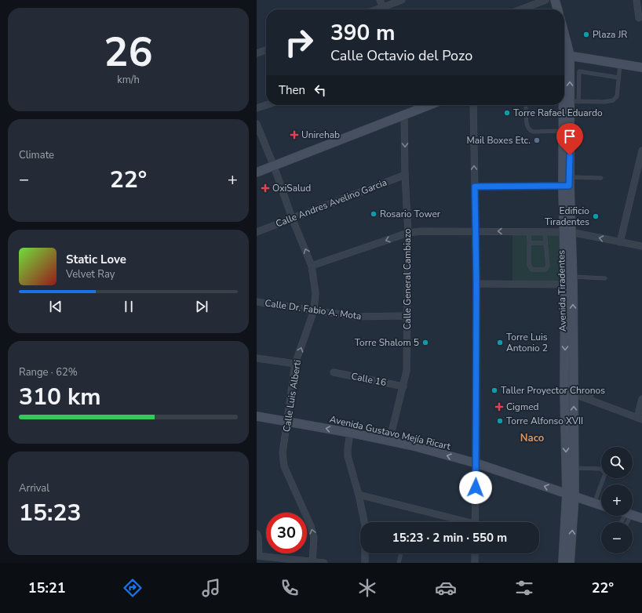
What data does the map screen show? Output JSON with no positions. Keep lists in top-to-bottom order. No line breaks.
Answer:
{"streets":{"main road":["Avenida Tiradentes","Avenida Gustavo Mejía Ricart"],"street":["Calle Andres Avelino Garcia","Calle General Cambiazo","Calle Dr. Fabio A. Mota","Calle 16","Calle Luis Alberti"]},"crossings":[["Calle Andres Avelino Garcia","Calle General Cambiazo"],["Calle Andres Avelino Garcia","Calle Luis Alberti"],["Calle General Cambiazo","Calle Dr. Fabio A. Mota"],["Calle General Cambiazo","Calle 16"],["Calle General Cambiazo","Avenida Gustavo Mejía Ricart"],["Avenida Tiradentes","Avenida Gustavo Mejía Ricart"],["Calle Dr. Fabio A. Mota","Calle Luis Alberti"],["Calle Luis Alberti","Avenida Gustavo Mejía Ricart"]],"one_way":["Avenida Gustavo Mejía Ricart"],"districts":["Naco"],"places":{"other":["Plaza JR","Torre Rafael Eduardo","Mail Boxes Etc.","Rosario Tower","Edificio Tiradentes","Torre Shalom 5","Torre Luis Antonio 2","Taller Proyector Chronos","Torre Alfonso XVII"],"health":["Unirehab","OxiSalud","Cigmed"]},"page":{"tile":[["26","km/h"],"Climate",["Range · 62%","310 km"],["Arrival","15:23"]],"turn":["390 m","Calle Octavio del Pozo"],"then":"Then","heat":["−","22°","+"],"song":["Static Love","Velvet Ray"],"map_buttons":["+","−"],"limit":"30","trip":"15:23 · 2 min · 550 m","tabs":["15:21","22°"]}}
